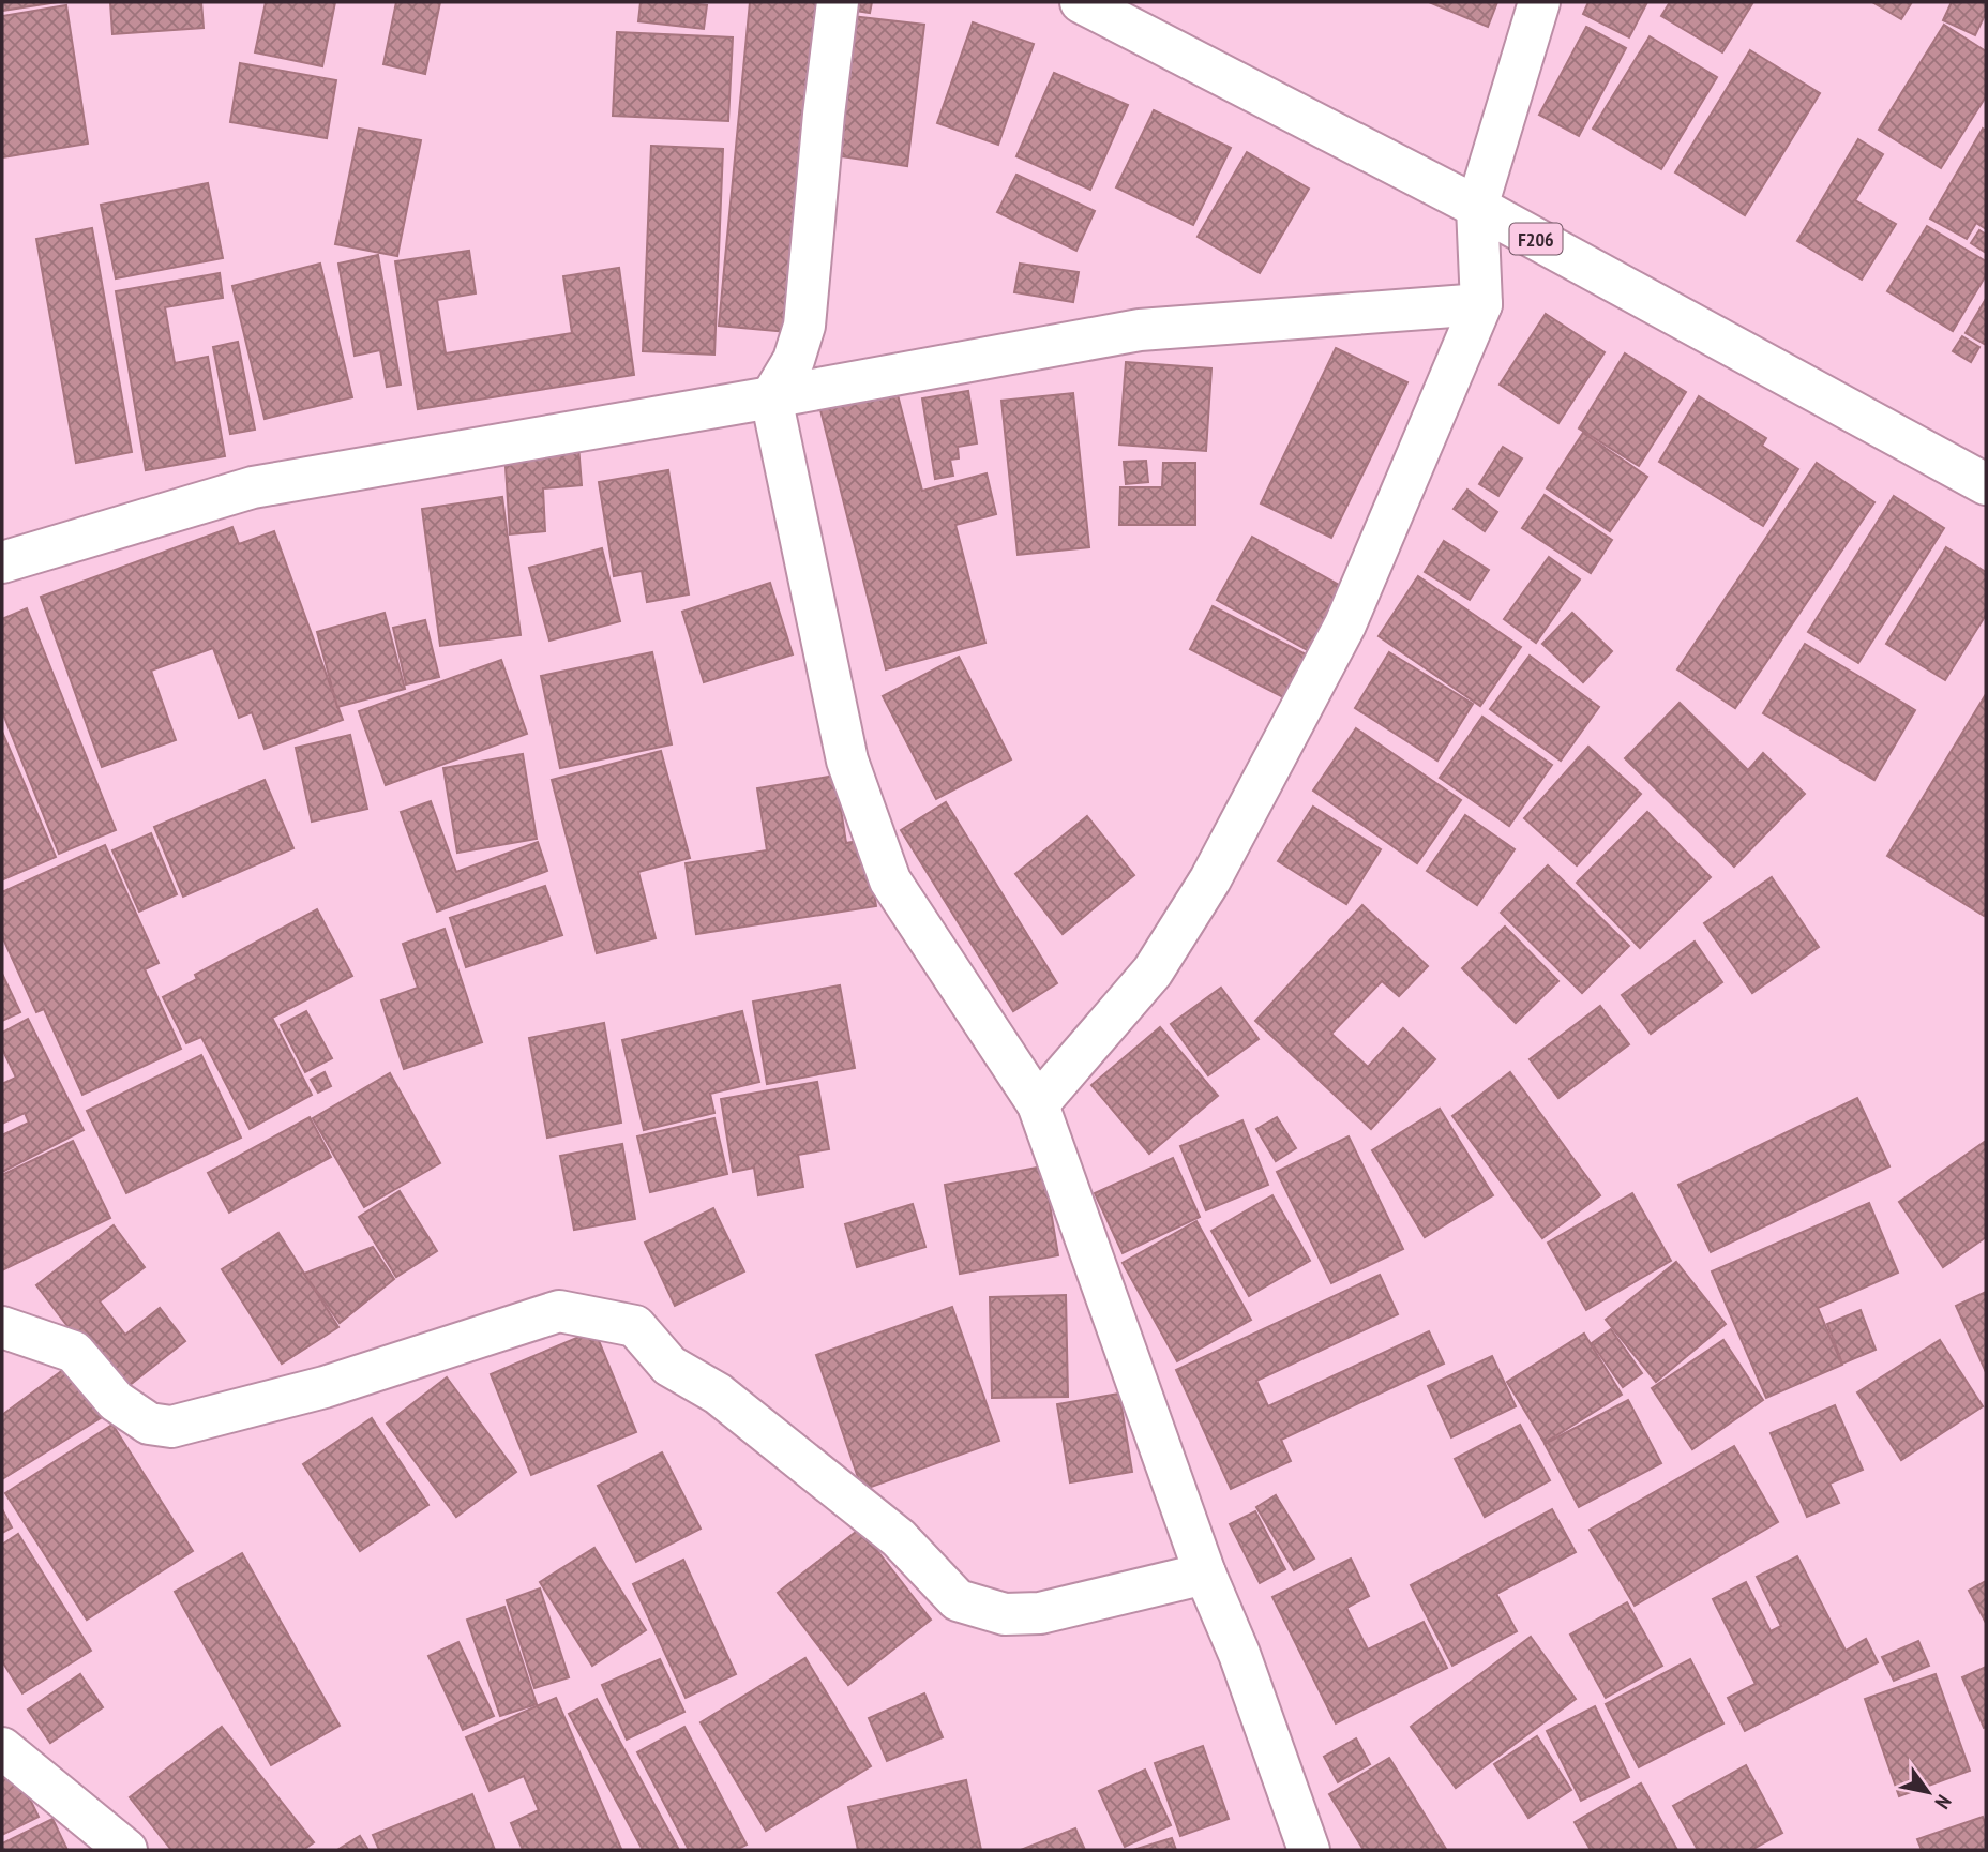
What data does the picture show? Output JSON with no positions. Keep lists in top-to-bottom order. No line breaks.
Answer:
{"streets":{"street":["F206"]},"north":"bottom right"}
